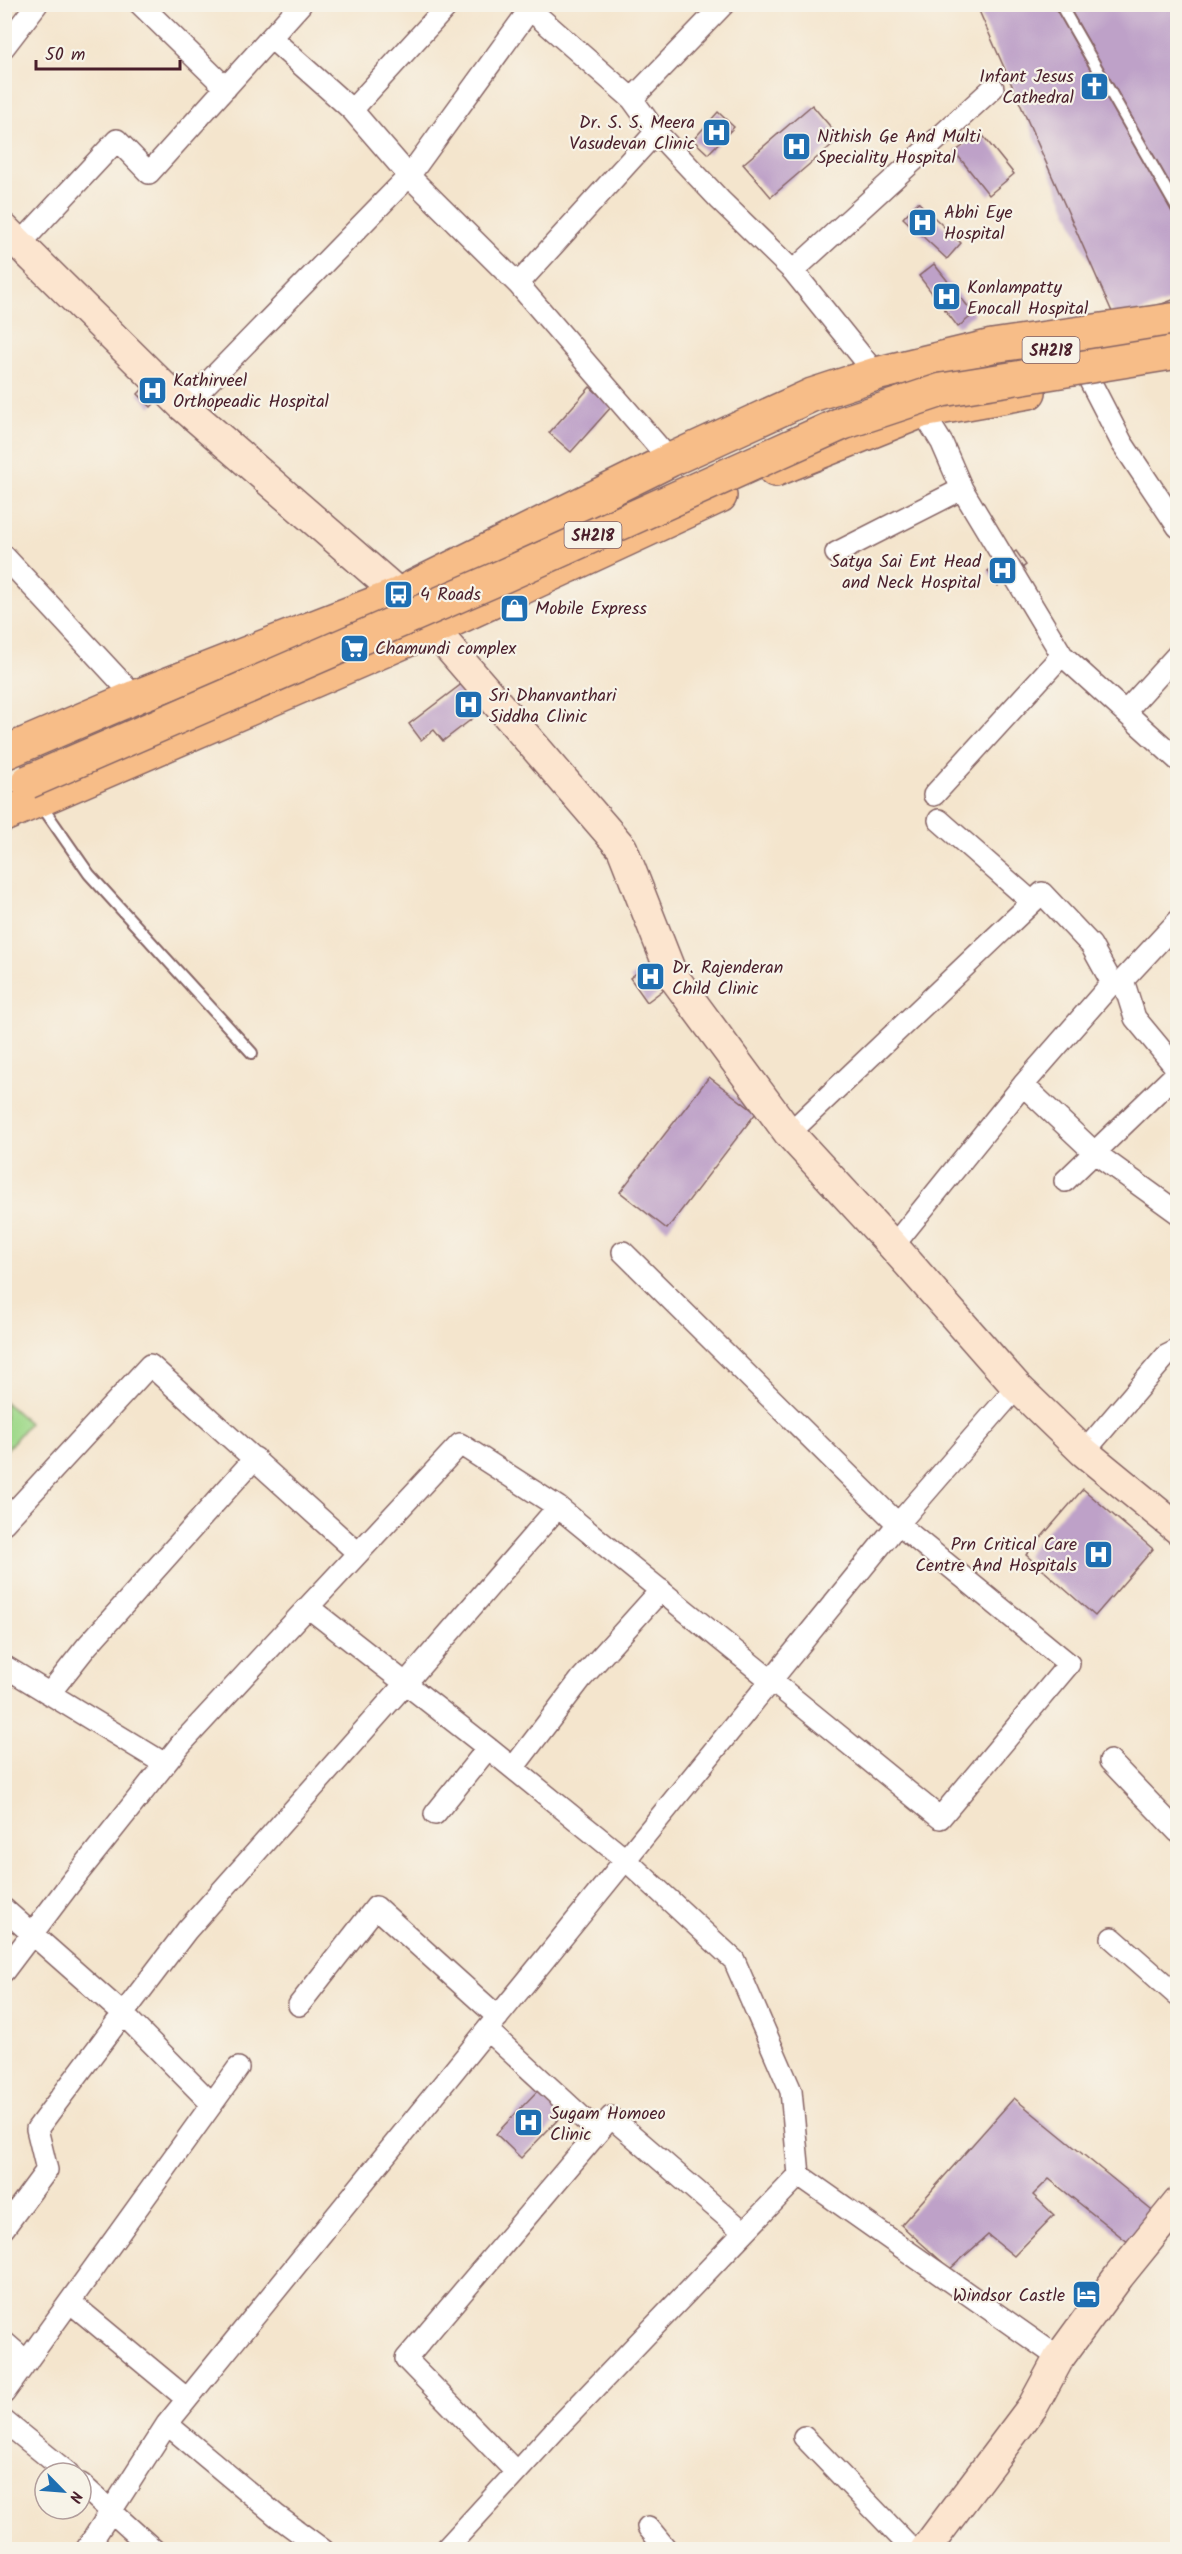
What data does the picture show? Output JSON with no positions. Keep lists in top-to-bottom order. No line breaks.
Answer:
{"streets":{"main road":["SH218"]},"places":{"church":["Infant Jesus Cathedral"],"hospital":["Dr. S. S. Meera Vasudevan Clinic","Nithish Ge And Multi Speciality Hospital","Abhi Eye Hospital","Konlampatty Enocall Hospital","Kathirveel Orthopeadic Hospital","Satya Sai Ent Head and Neck Hospital","Sri Dhanvanthari Siddha Clinic","Dr. Rajenderan Child Clinic","Prn Critical Care Centre And Hospitals","Sugam Homoeo Clinic"],"bus stop":["4 Roads"],"shop":["Mobile Express"],"supermarket":["Chamundi complex"],"hotel":["Windsor Castle"]},"scale_bar":"50 m","north":"bottom right"}
